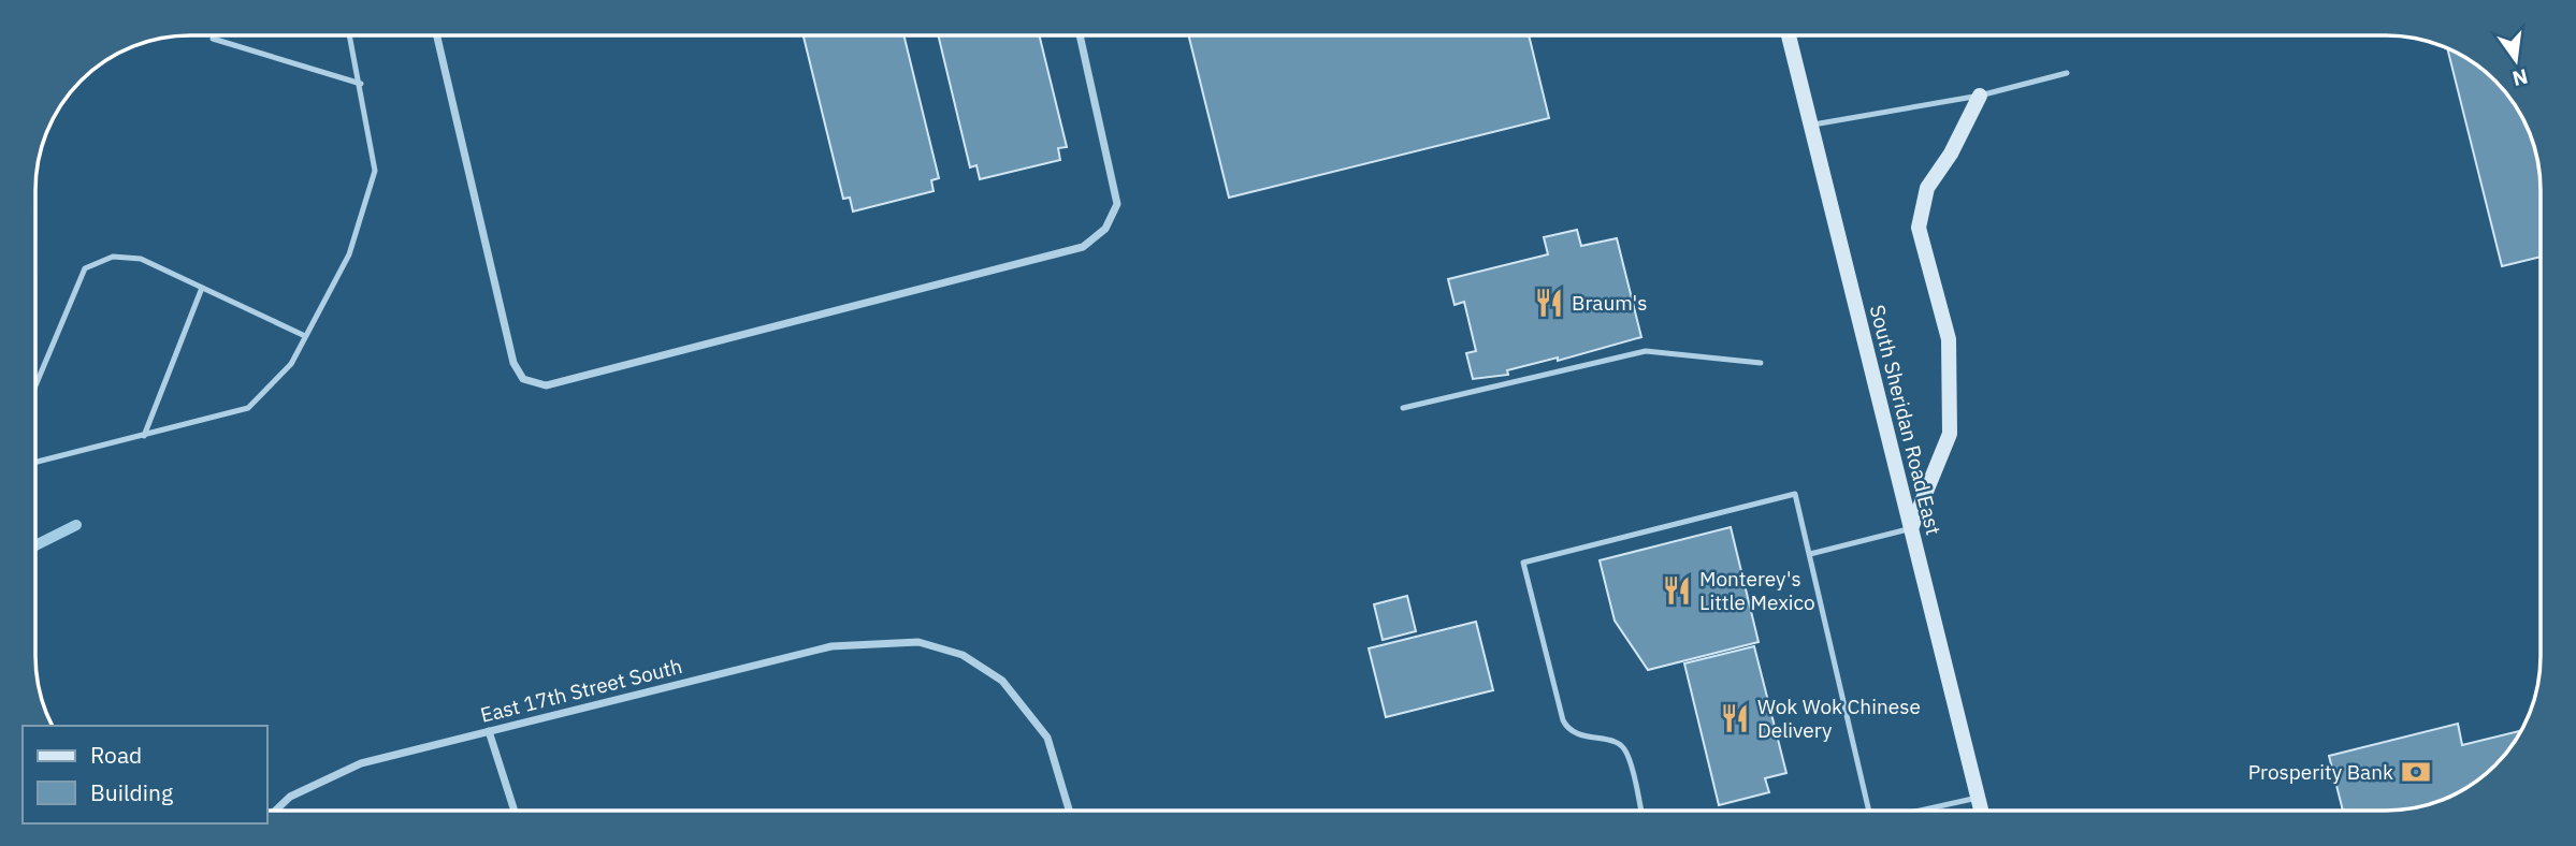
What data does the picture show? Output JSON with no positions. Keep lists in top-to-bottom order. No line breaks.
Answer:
{"streets":{"main road":["South Sheridan Road East"],"street":["East 17th Street South"]},"places":{"restaurant":["Braum's","Monterey's Little Mexico","Wok Wok Chinese Delivery"],"bank":["Prosperity Bank"]},"legend":["Road","Building"],"north":"bottom"}
